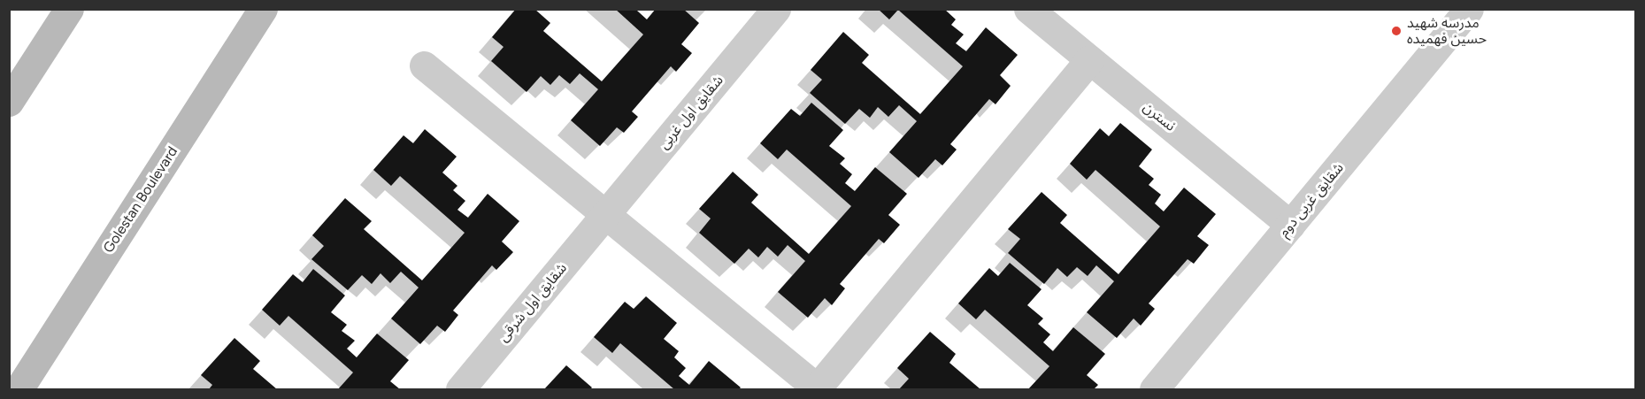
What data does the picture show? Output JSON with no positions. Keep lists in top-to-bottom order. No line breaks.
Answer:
{"streets":{"main road":["Golestan Boulevard"],"street":["شقایق اول غربی","نسترن","شقایق غربی دوم","شقایق اول شرقی"]},"crossings":[["شقایق اول غربی","شقایق اول شرقی"],["نسترن","شقایق غربی دوم"]],"places":["مدرسه شهید حسین فهمیده"]}
